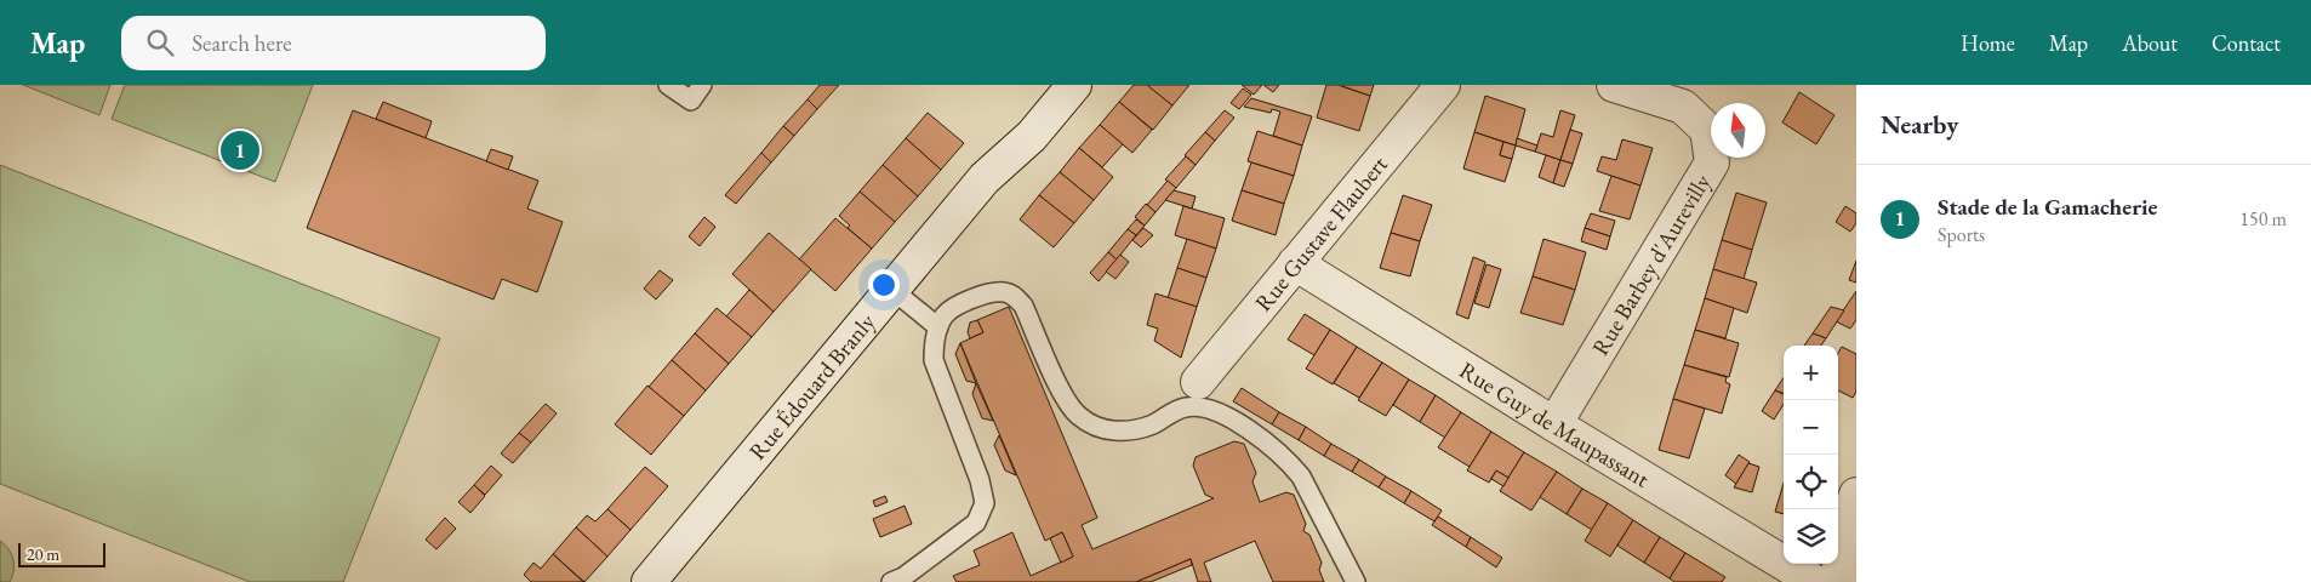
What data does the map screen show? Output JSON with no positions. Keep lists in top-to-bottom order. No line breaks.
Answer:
{"streets":{"street":["Rue Gustave Flaubert","Rue Barbey d'Aurevilly","Rue Édouard Branly","Rue Guy de Maupassant"]},"crossings":[["Rue Gustave Flaubert","Rue Guy de Maupassant"],["Rue Barbey d'Aurevilly","Rue Guy de Maupassant"]],"scale_bar":"20 m","north":"top","page":{"header":"Map","search":"Search here","nav":["Home","Map","About","Contact"],"heading":"Nearby","pins":"1","list":[{"mark":"1","name":"Stade de la Gamacherie","note":"Sports","value":"150 m"}],"map_buttons":["+","−"],"scale":"20 m"}}
